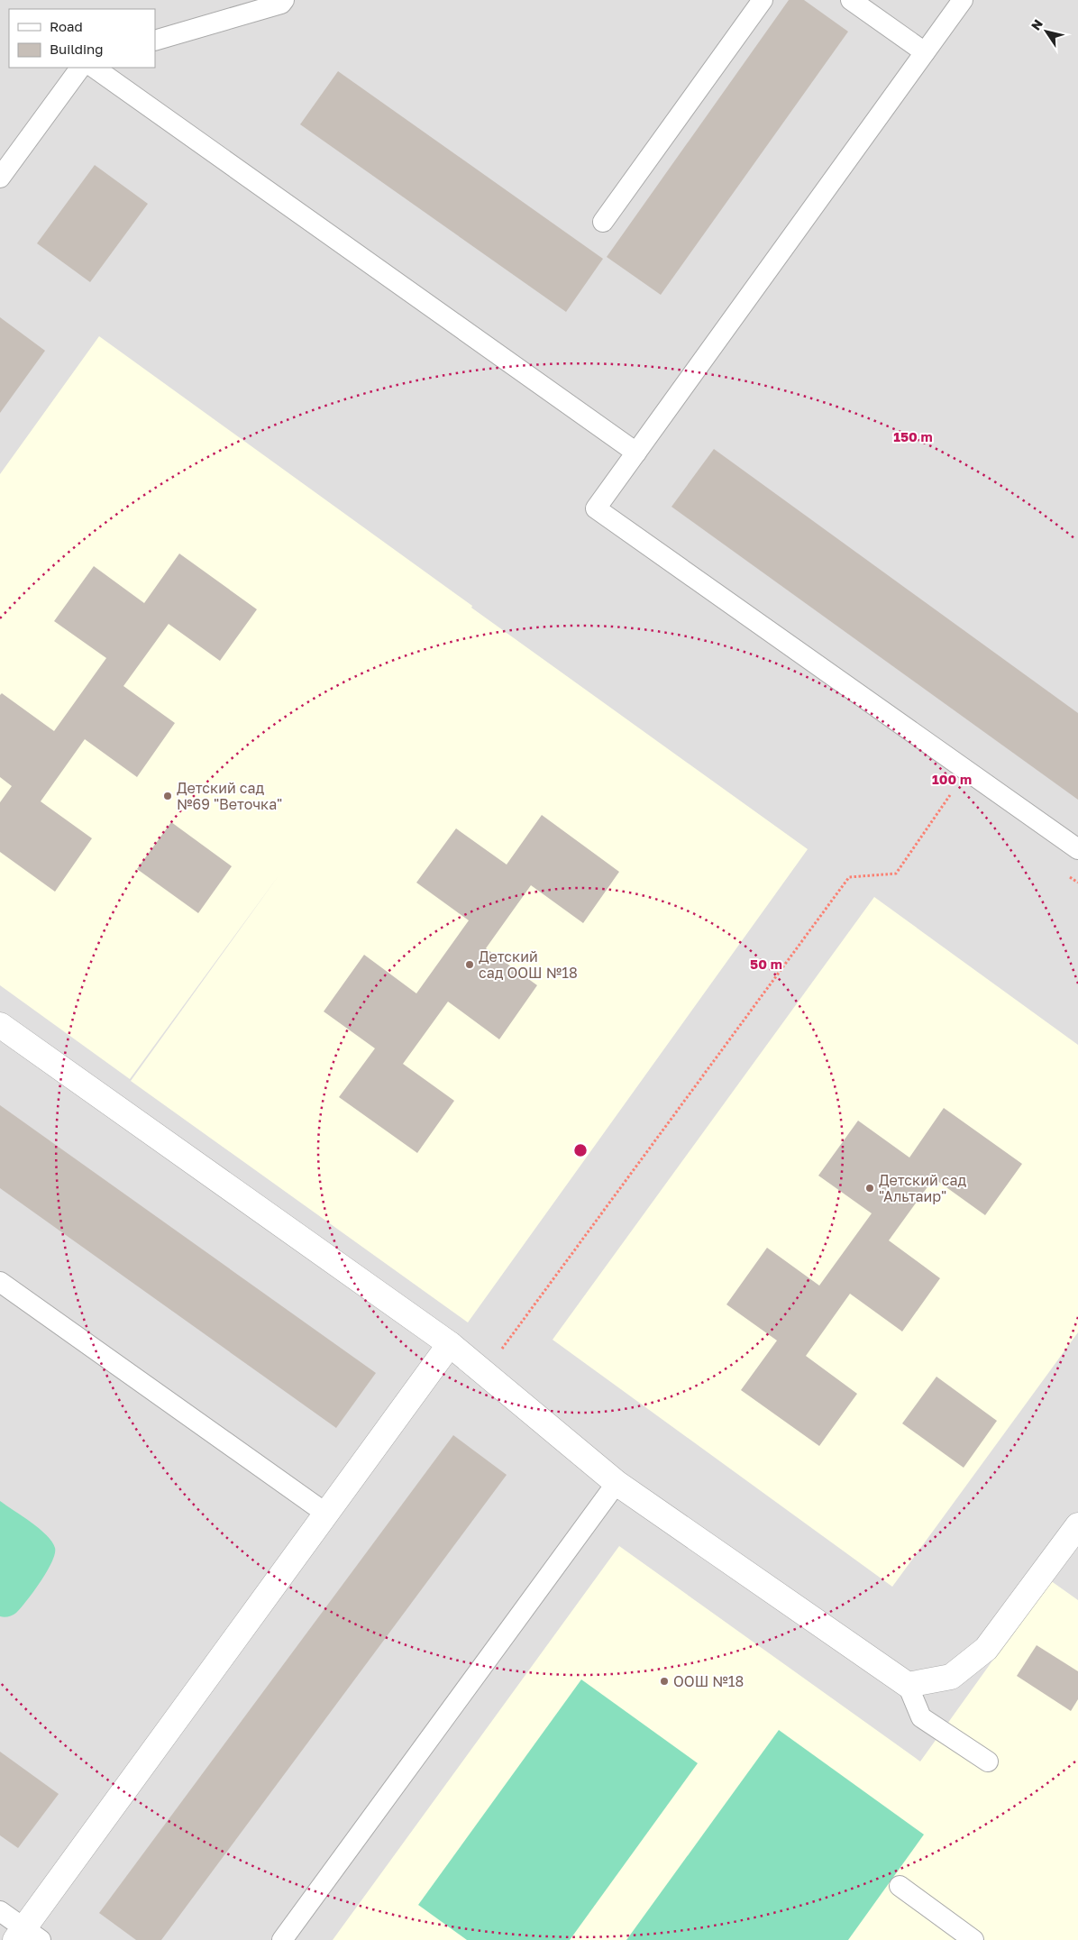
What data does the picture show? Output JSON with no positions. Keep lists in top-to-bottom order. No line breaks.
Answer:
{"places":["Детский сад №69 \"Веточка\"","Детский сад ООШ №18","Детский сад \"Альтаир\"","ООШ №18"],"legend":["Road","Building"],"north":"top left","rings":["150 m","100 m","50 m"]}
